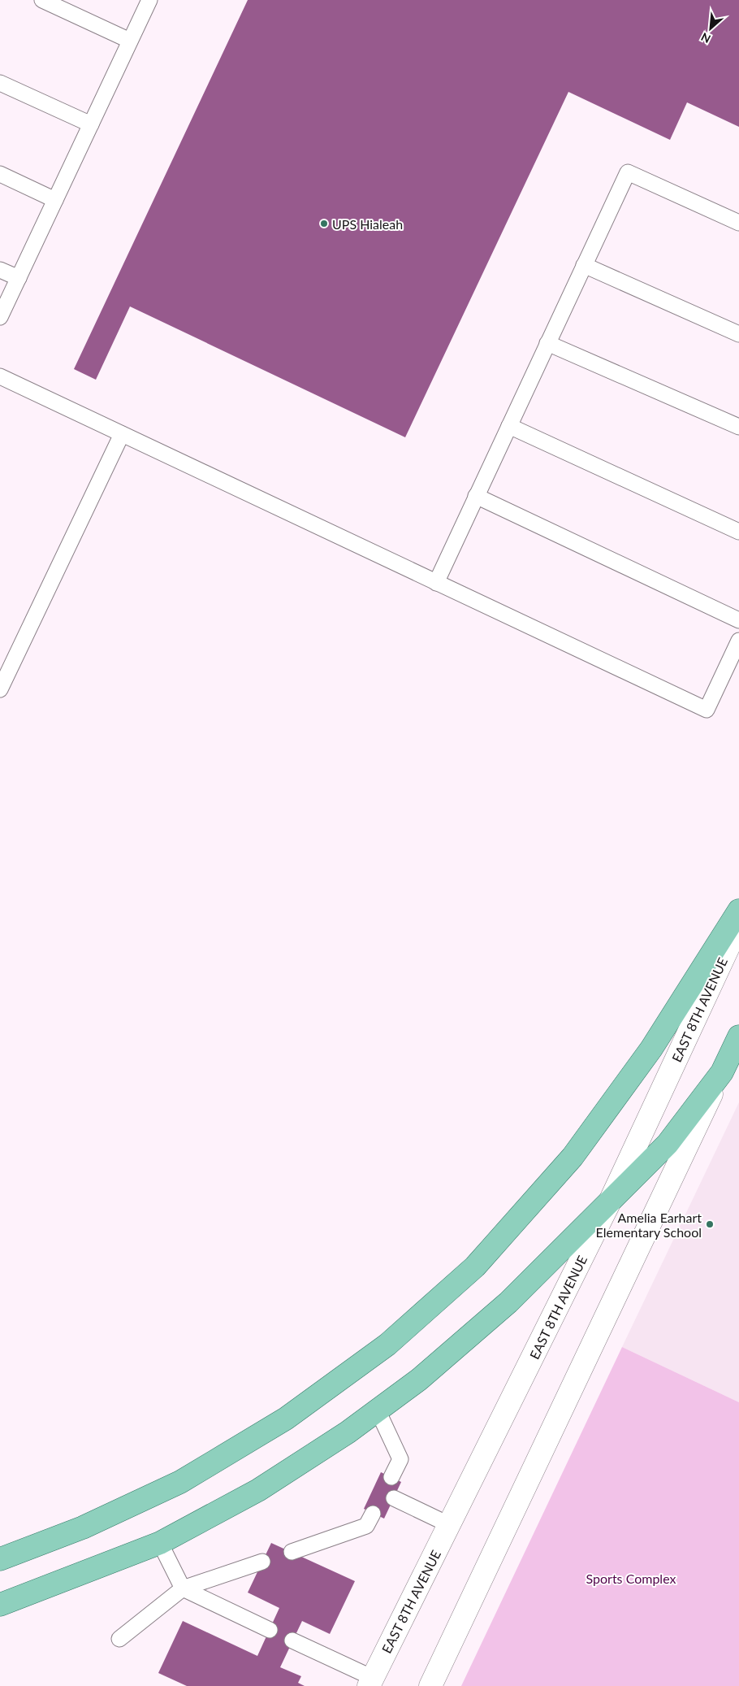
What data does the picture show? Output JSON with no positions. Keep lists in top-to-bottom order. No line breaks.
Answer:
{"streets":{"main road":["EAST 8TH AVENUE"]},"parks":["Sports Complex"],"places":["UPS Hialeah","Amelia Earhart Elementary School"],"north":"bottom left"}
